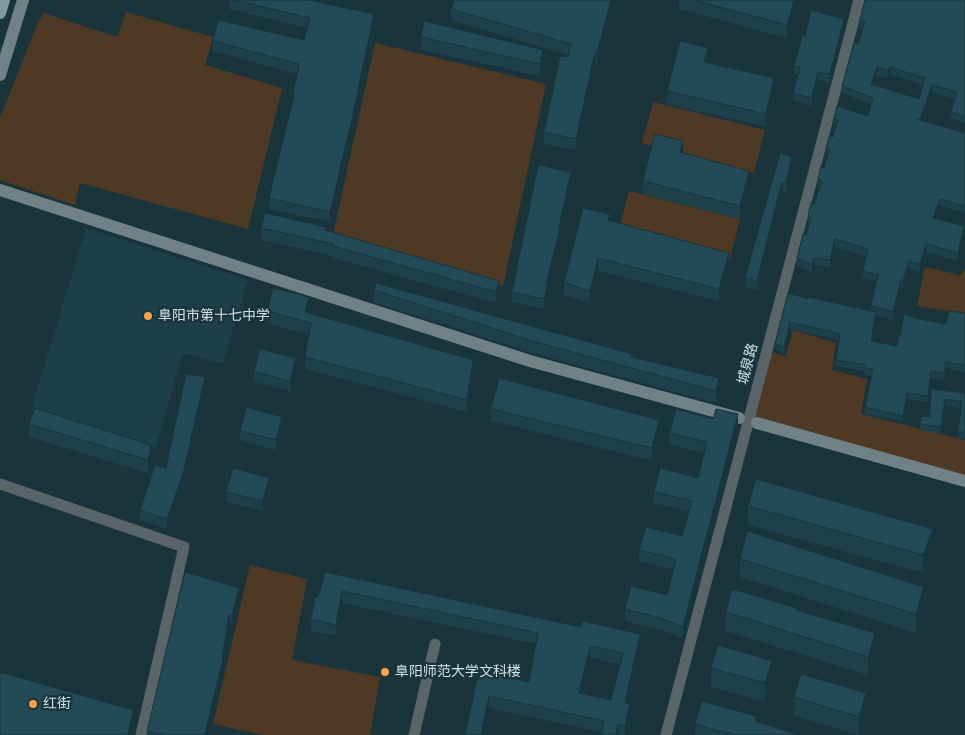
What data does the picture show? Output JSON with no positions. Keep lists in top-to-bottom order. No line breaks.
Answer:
{"streets":{"street":["城泉路"]},"places":["阜阳市第十七中学","阜阳师范大学文科楼","红街"]}
